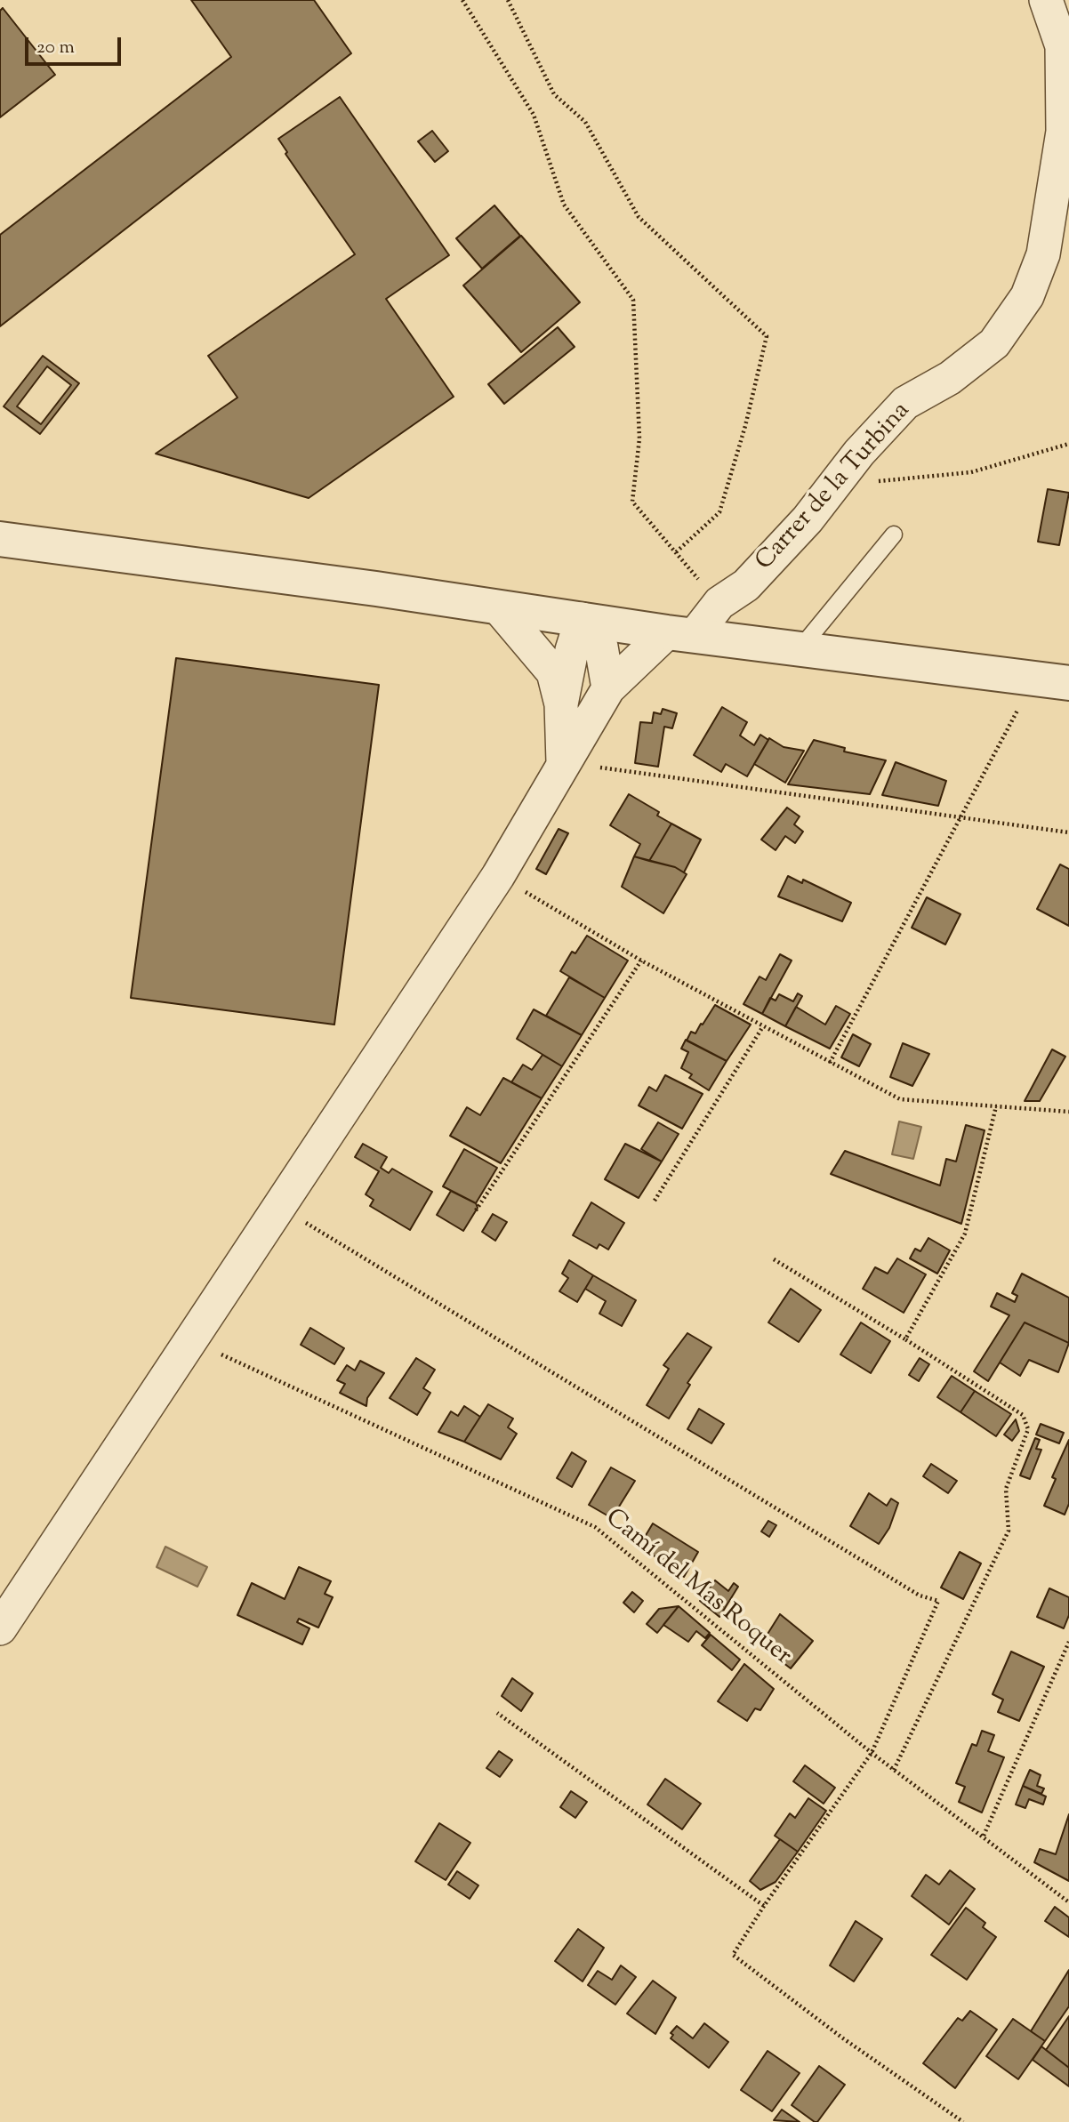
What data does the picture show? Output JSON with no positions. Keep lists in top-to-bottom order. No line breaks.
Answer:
{"streets":{"street":["Carrer de la Turbina"],"path":["Camí del Mas Roquer"]},"crossings":[["Carrer de la Turbina","Camí del Mas Roquer"]],"scale_bar":"20 m"}
